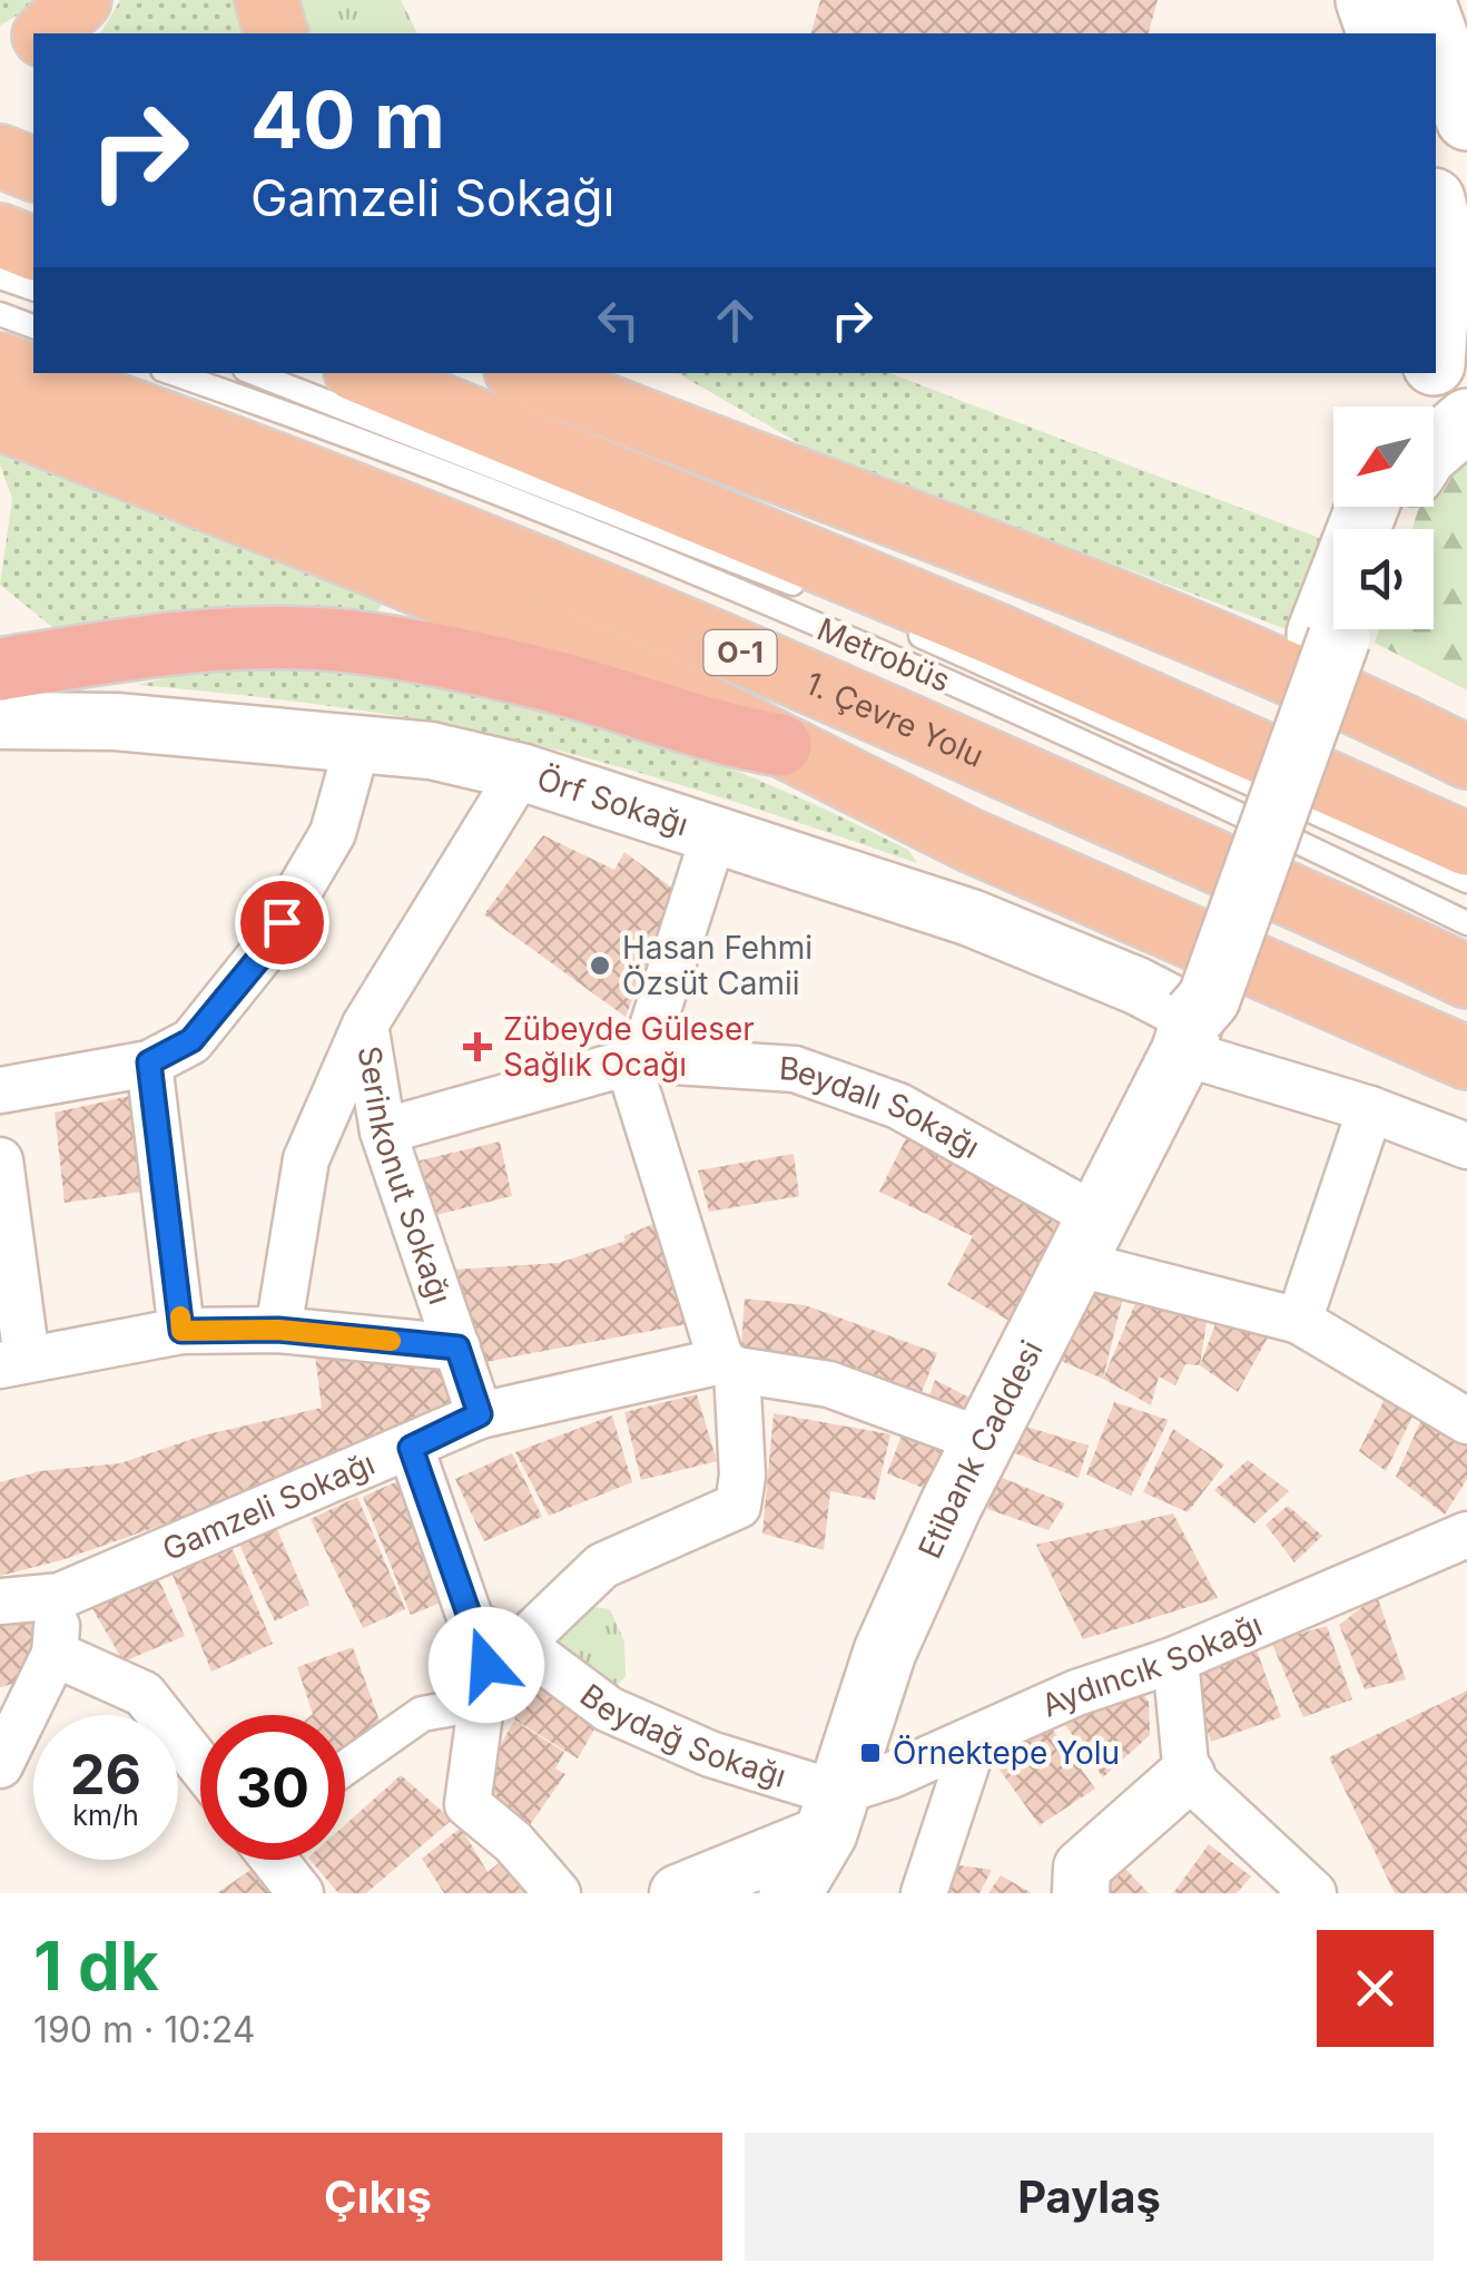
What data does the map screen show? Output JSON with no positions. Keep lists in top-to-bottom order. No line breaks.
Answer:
{"streets":{"highway":["O-1","1. Çevre Yolu"],"main road":["Etibank Caddesi"],"street":["Örf Sokağı","Beydalı Sokağı","Serinkonut Sokağı","Gamzeli Sokağı","Aydıncık Sokağı","Beydağ Sokağı"],"lane":["Metrobüs"]},"crossings":[["Örf Sokağı","Serinkonut Sokağı"],["Örf Sokağı","Etibank Caddesi"],["Beydalı Sokağı","Serinkonut Sokağı"],["Beydalı Sokağı","Etibank Caddesi"],["Serinkonut Sokağı","Gamzeli Sokağı"],["Etibank Caddesi","Gamzeli Sokağı"],["Etibank Caddesi","Aydıncık Sokağı"],["Etibank Caddesi","Beydağ Sokağı"],["Aydıncık Sokağı","Beydağ Sokağı"]],"places":{"other":["Hasan Fehmi Özsüt Camii"],"health":["Zübeyde Güleser Sağlık Ocağı"],"transit":["Örnektepe Yolu"]},"north":"bottom left","page":{"turn":["40 m","Gamzeli Sokağı"],"speed":"26 km/h","limit":"30","heading":["1 dk","190 m · 10:24"],"buttons":["Çıkış","Paylaş"]}}
